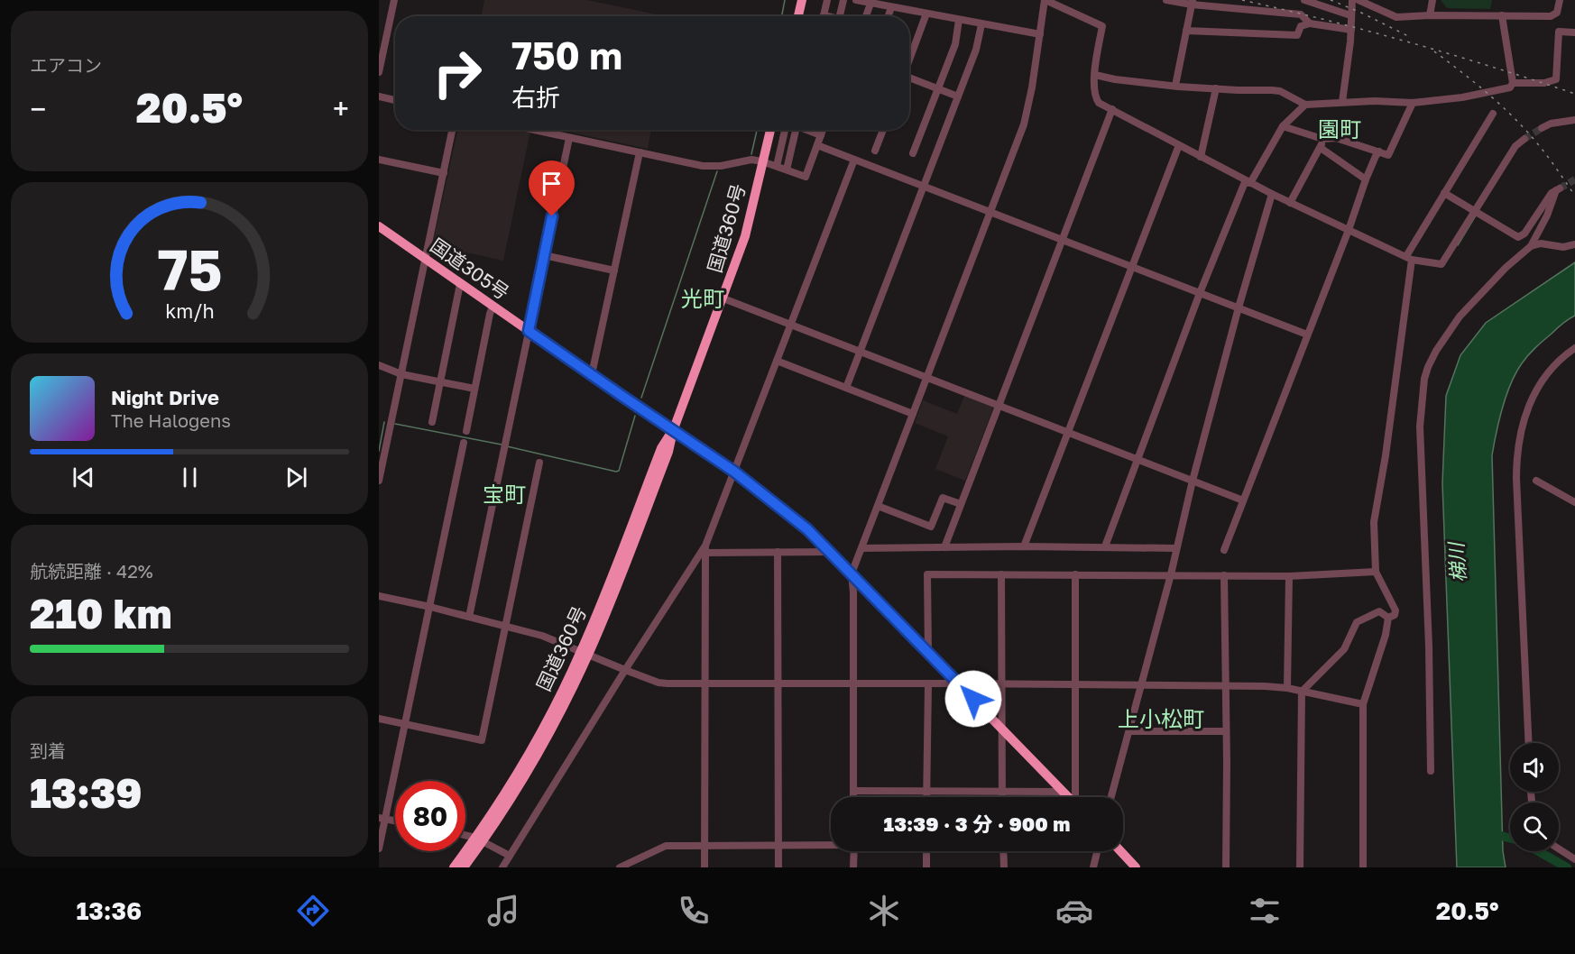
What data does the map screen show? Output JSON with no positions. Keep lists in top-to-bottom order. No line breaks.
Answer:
{"streets":{"highway":["国道360号","国道305号"]},"crossings":[["国道360号","国道305号"]],"districts":["園町","光町","宝町","上小松町"],"water":["梯川"],"page":{"tile":["エアコン",["航続距離 · 42%","210 km"],["到着","13:39"]],"turn":["750 m","右折"],"heat":["−","20.5°","+"],"song":["Night Drive","The Halogens"],"limit":"80","trip":"13:39 · 3 分 · 900 m","tabs":["13:36","20.5°"],"gauge":["75","km/h"]}}
